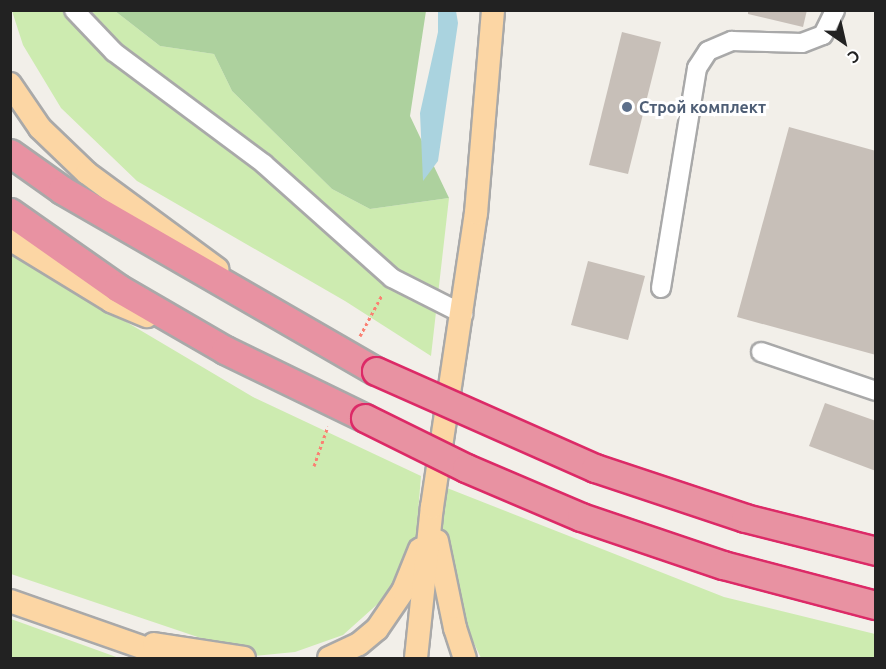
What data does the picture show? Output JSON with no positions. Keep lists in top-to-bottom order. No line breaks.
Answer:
{"places":["Строй комплект"],"north":"bottom right"}
